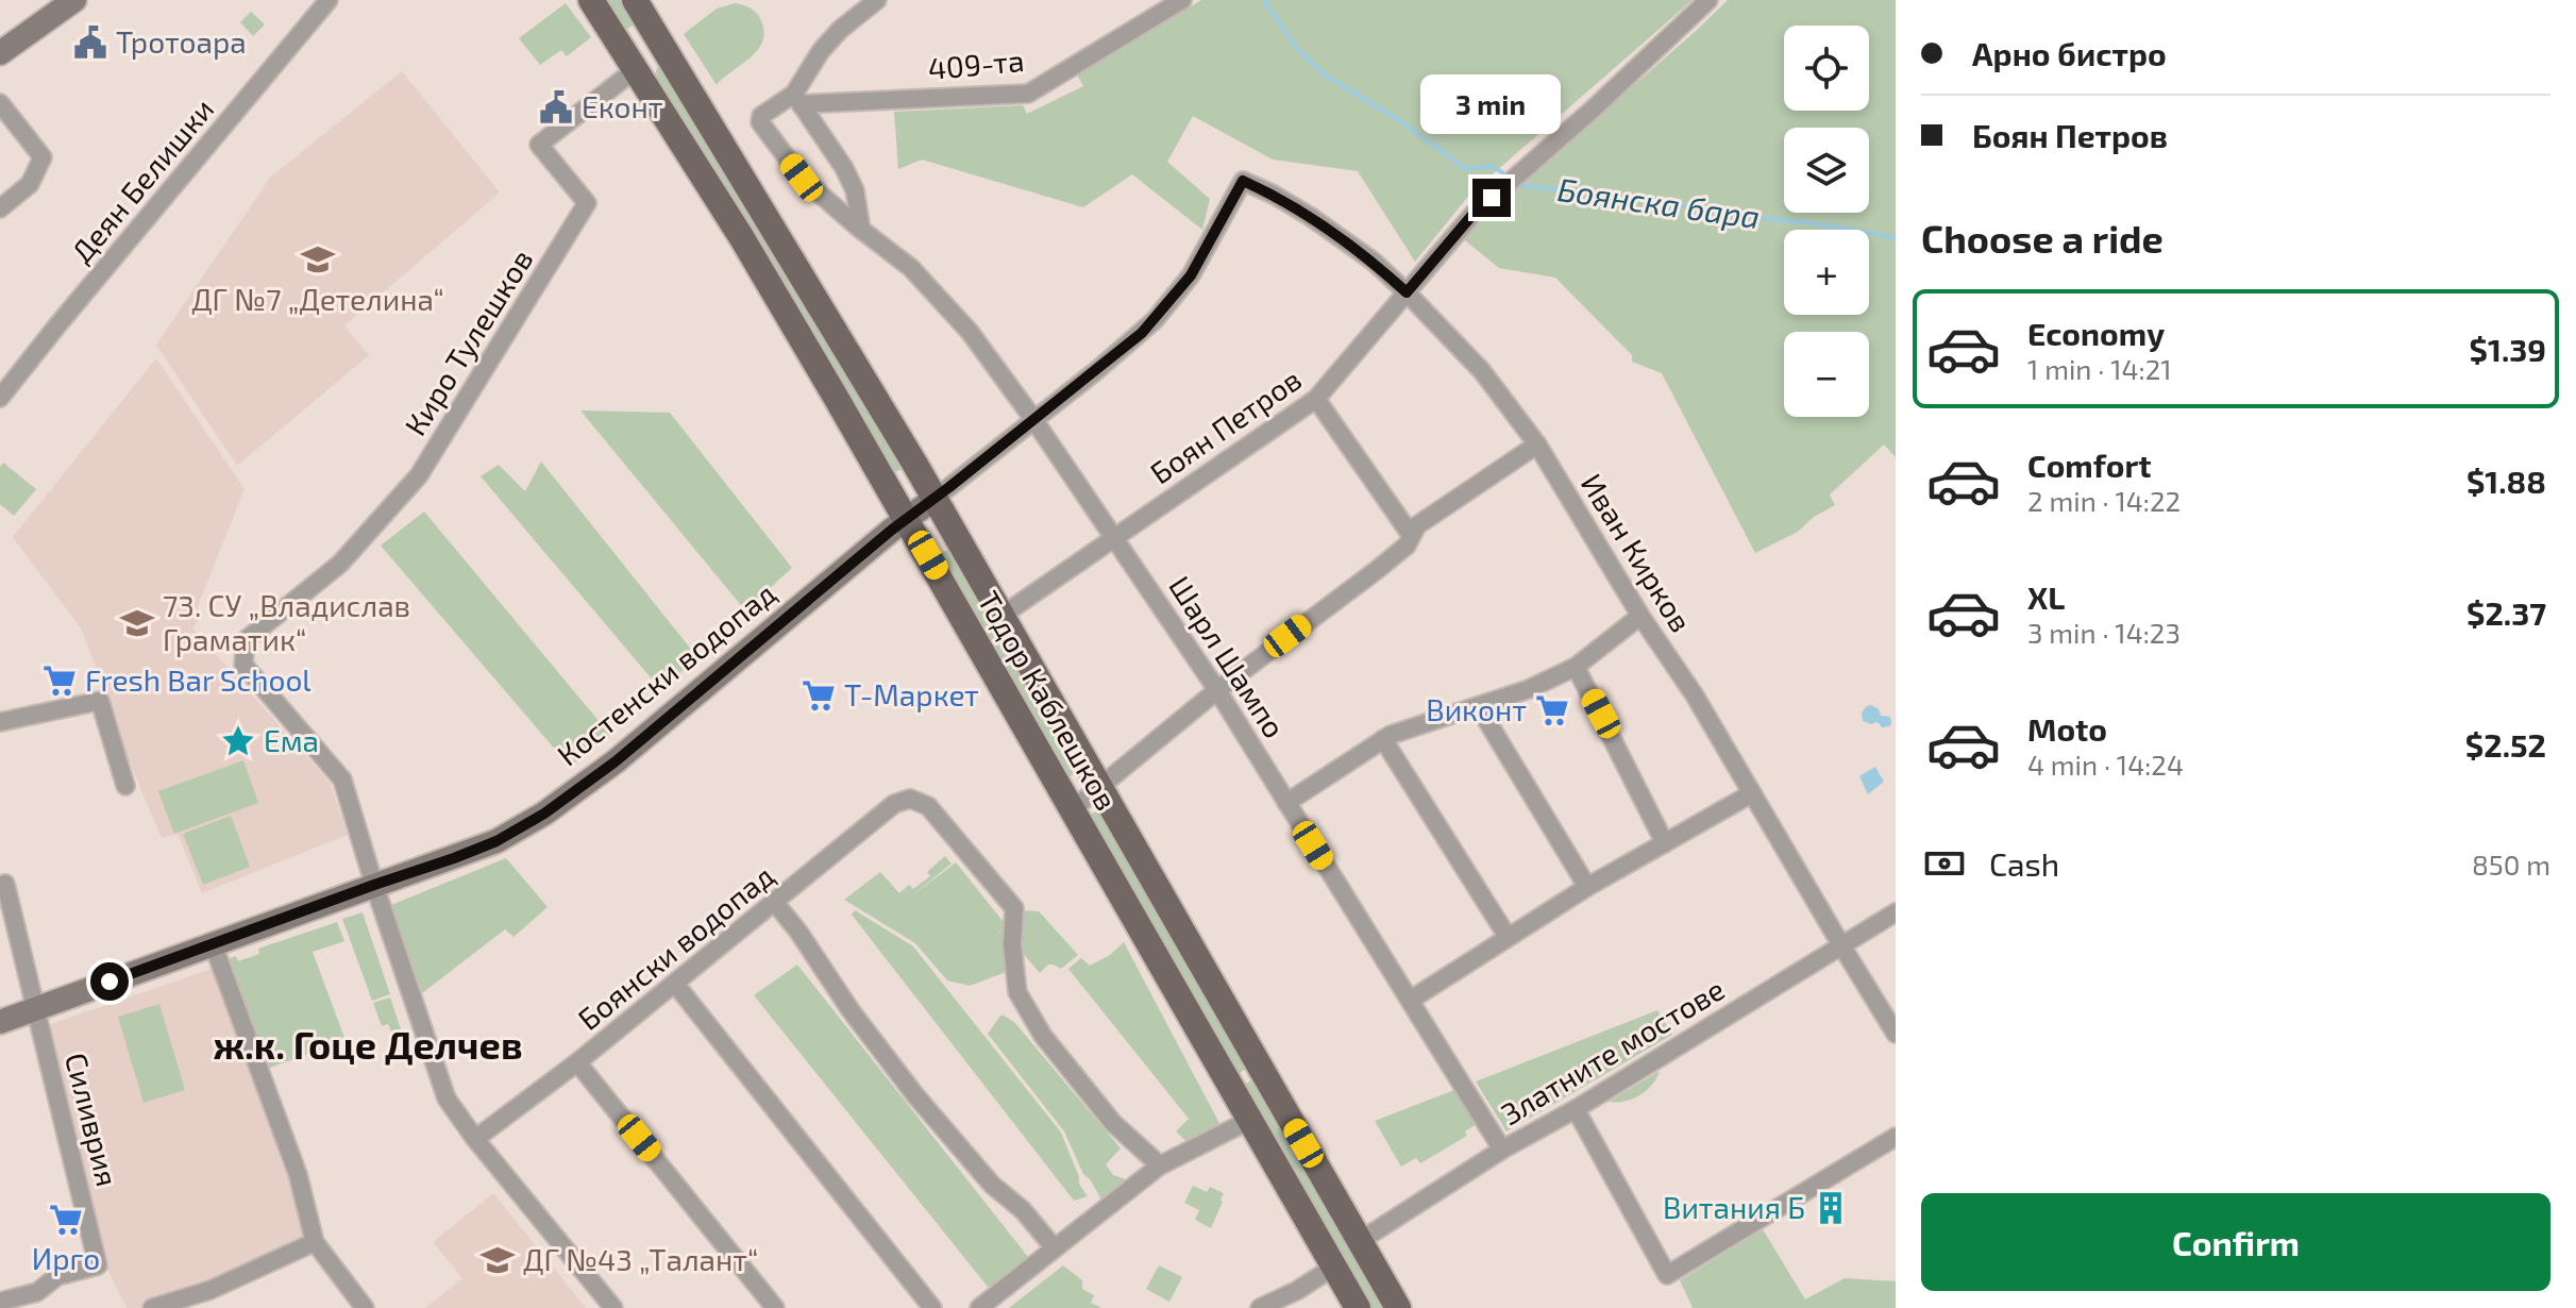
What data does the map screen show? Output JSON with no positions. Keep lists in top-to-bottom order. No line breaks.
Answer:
{"streets":{"main road":["Тодор Каблешков"],"street":["409-та","Деян Белишки","Киро Тулешков","Боян Петров","Иван Кирков","Шарл Шампо","Костенски водопад","Боянски водопад","Златните мостове","Силиврия"]},"crossings":[["409-та","Шарл Шампо"],["Киро Тулешков","Костенски водопад"],["Киро Тулешков","Тодор Каблешков"],["Боян Петров","Иван Кирков"],["Боян Петров","Шарл Шампо"],["Боян Петров","Тодор Каблешков"],["Иван Кирков","Костенски водопад"],["Иван Кирков","Златните мостове"],["Шарл Шампо","Костенски водопад"],["Шарл Шампо","Златните мостове"],["Костенски водопад","Тодор Каблешков"],["Костенски водопад","Силиврия"],["Тодор Каблешков","Златните мостове"]],"districts":["ж.к. Гоце Делчев"],"water":["Боянска бара"],"places":{"public building":["Тротоара","Еконт"],"school or university":["ДГ №7 „Детелина“","73. СУ „Владислав Граматик“","ДГ №43 „Талант“"],"supermarket":["Fresh Bar School","Т-Маркет","Виконт","Ирго"],"place":["Ема"],"building":["Витания Б"]},"page":{"banner":["Арно бистро","Боян Петров"],"map_buttons":["+","−"],"bubble":"3 min","heading":"Choose a ride","list":[{"name":"Economy","note":"1 min · 14:21","value":"$1.39"},{"name":"Comfort","note":"2 min · 14:22","value":"$1.88"},{"name":"XL","note":"3 min · 14:23","value":"$2.37"},{"name":"Moto","note":"4 min · 14:24","value":"$2.52"}],"pay":["Cash","850 m"],"buttons":"Confirm"}}
